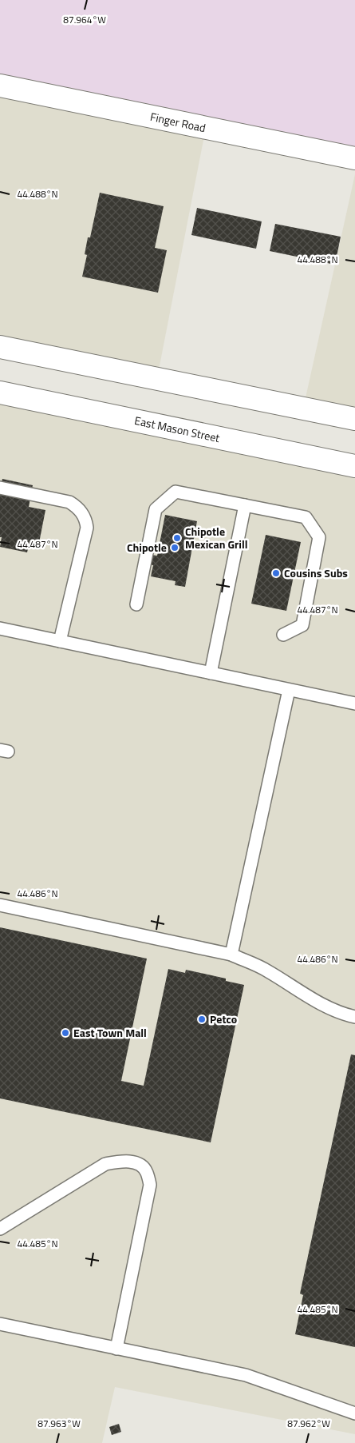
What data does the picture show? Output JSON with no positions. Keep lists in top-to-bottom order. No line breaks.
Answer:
{"streets":{"main road":["Finger Road","East Mason Street"]},"places":["Chipotle Mexican Grill","Chipotle","Cousins Subs","Petco","East Town Mall"],"coordinates":["87.964°W","44.488°N","44.487°N","44.486°N","44.485°N","87.963°W","87.962°W"]}
